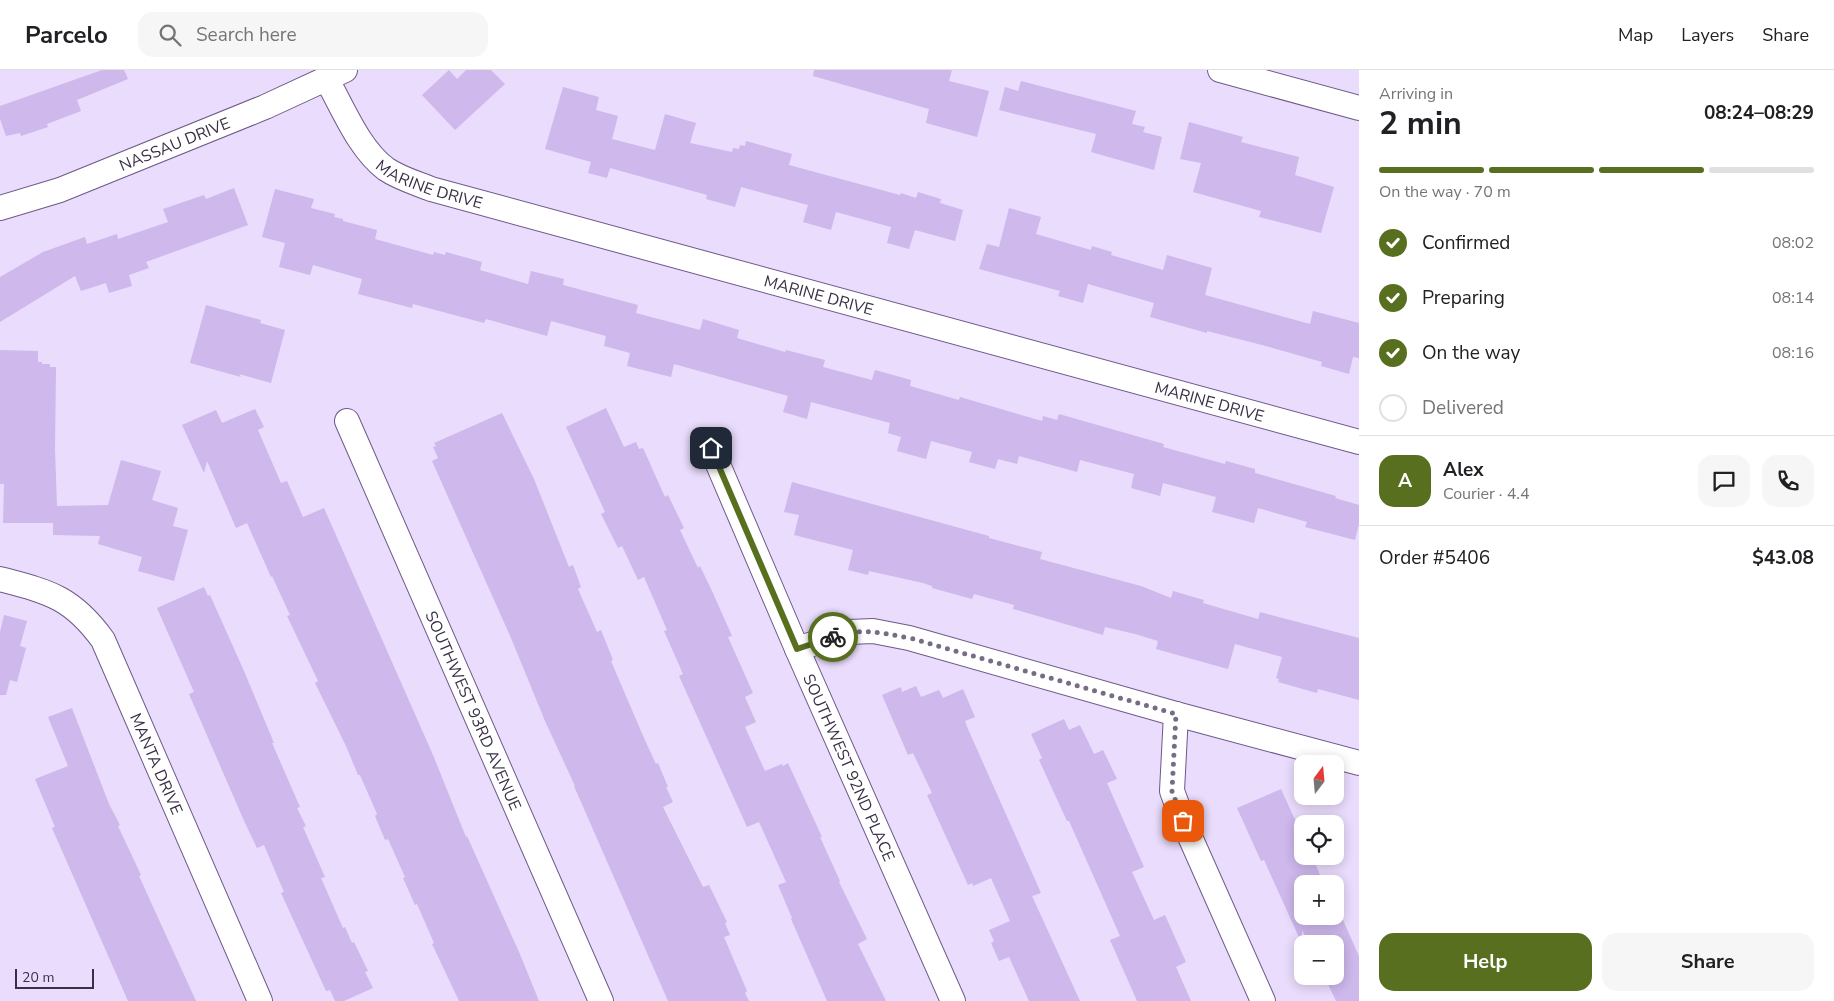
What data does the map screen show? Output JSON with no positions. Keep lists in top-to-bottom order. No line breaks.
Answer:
{"streets":{"street":["NASSAU DRIVE","MARINE DRIVE","SOUTHWEST 93RD AVENUE","MANTA DRIVE","SOUTHWEST 92ND PLACE"]},"crossings":[["NASSAU DRIVE","MARINE DRIVE"]],"scale_bar":"20 m","north":"top","page":{"header":"Parcelo","search":"Search here","nav":["Map","Layers","Share"],"heading":["2 min","Arriving in","08:24–08:29"],"panel":["Alex","Courier · 4.4","Order #5406","$43.08"],"bar":"On the way · 70 m","list":[["Confirmed","08:02"],["Preparing","08:14"],["On the way","08:16"],"Delivered"],"round":"A","map_buttons":["+","−"],"buttons":["Help","Share"],"scale":"20 m"}}
